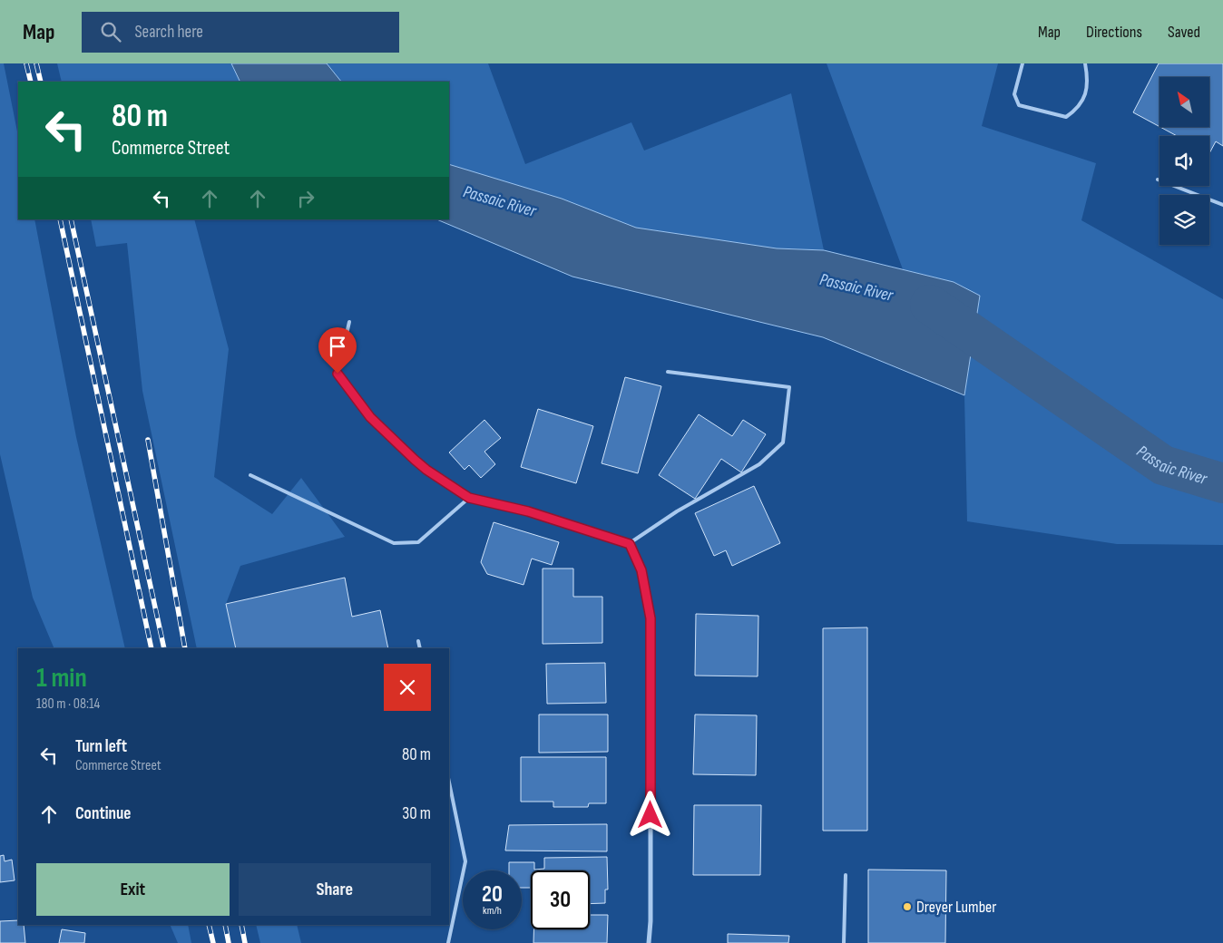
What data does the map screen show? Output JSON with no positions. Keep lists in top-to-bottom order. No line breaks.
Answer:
{"water":["Passaic River"],"places":["Dreyer Lumber"],"north":"top left","page":{"header":"Map","search":"Search here","nav":["Map","Directions","Saved"],"turn":["80 m","Commerce Street"],"heading":["1 min","180 m · 08:14"],"list":[{"name":"Turn left","note":"Commerce Street","value":"80 m"},{"name":"Continue","value":"30 m"}],"buttons":["Exit","Share"],"speed":"20 km/h","limit":"30"}}
